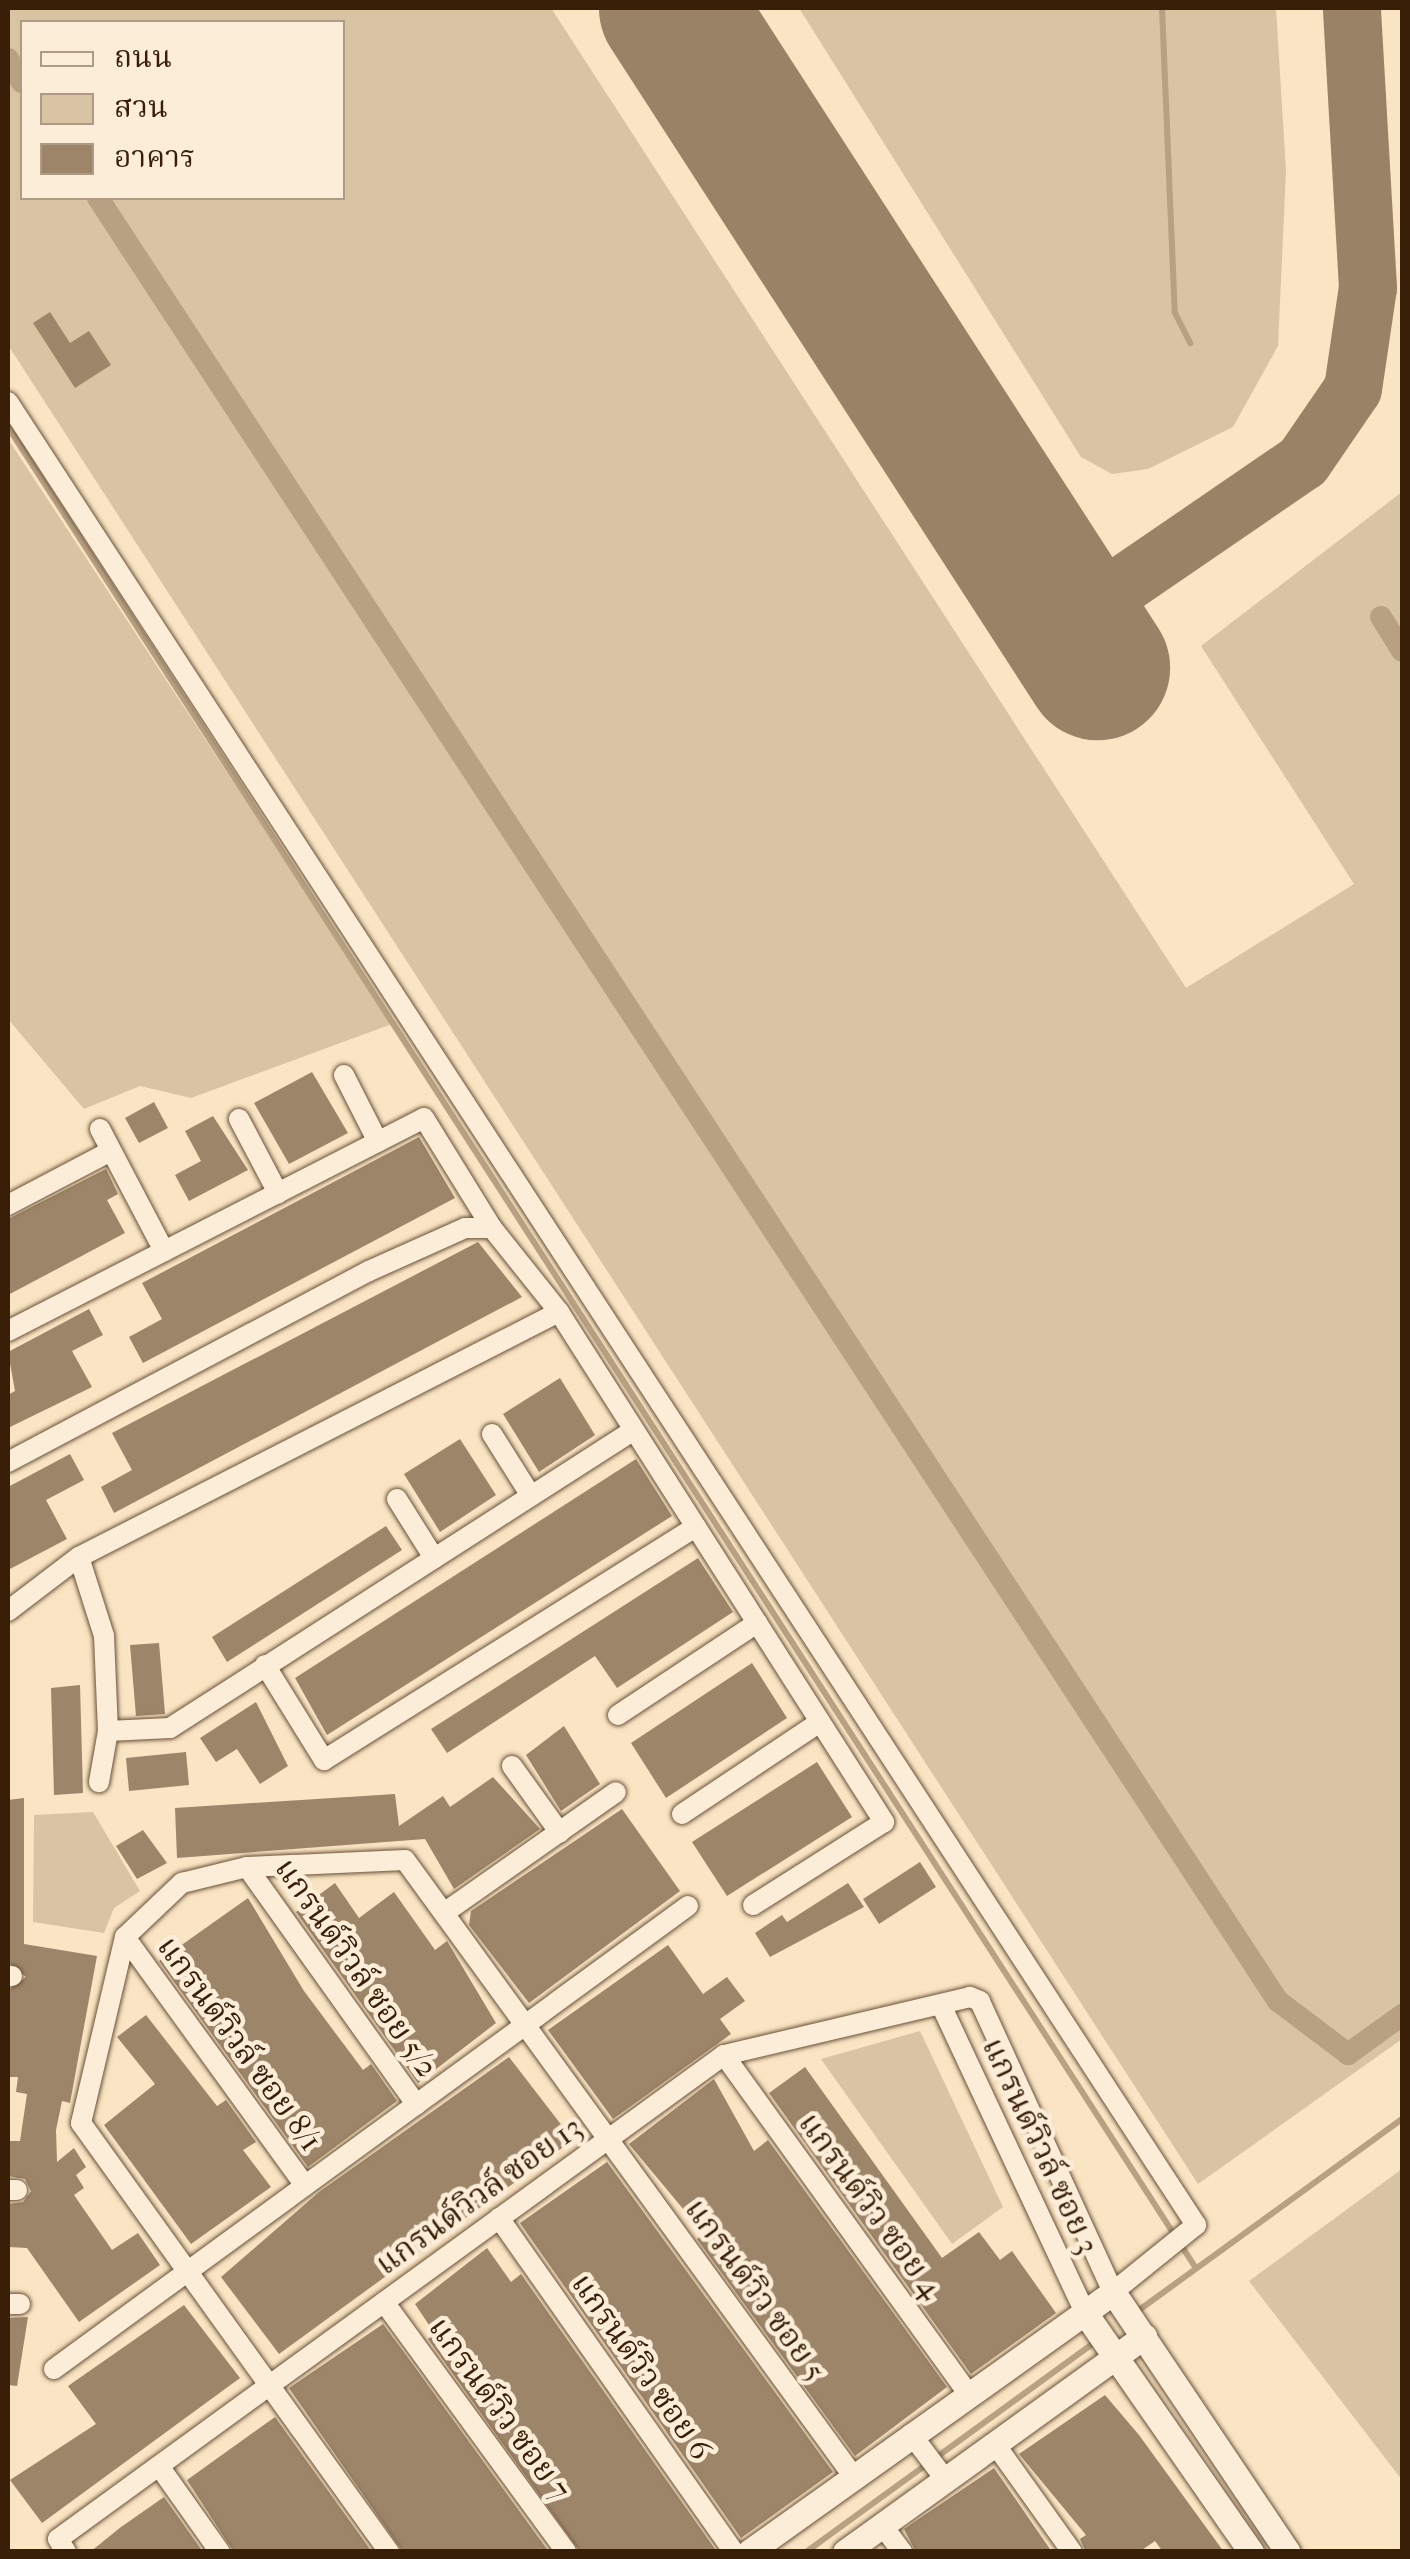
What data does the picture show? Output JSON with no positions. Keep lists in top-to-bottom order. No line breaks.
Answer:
{"streets":{"street":["แกรนด์วิวล์ ซอย 5/2","แกรนด์วิวล์ ซอย 8/1","แกรนด์วิวล์ ซอย 3","แกรนด์วิวล์ ซอย 13","แกรนด์วิว ซอย 4","แกรนด์วิว ซอย 5","แกรนด์วิว ซอย 6","แกรนด์วิว ซอย 7"]},"crossings":[["แกรนด์วิวล์ ซอย 5/2","แกรนด์วิว ซอย 5"],["แกรนด์วิวล์ ซอย 13","แกรนด์วิว ซอย 4"],["แกรนด์วิวล์ ซอย 13","แกรนด์วิว ซอย 5"],["แกรนด์วิวล์ ซอย 13","แกรนด์วิว ซอย 6"],["แกรนด์วิวล์ ซอย 13","แกรนด์วิว ซอย 7"]],"legend":["ถนน","สวน","อาคาร"]}
